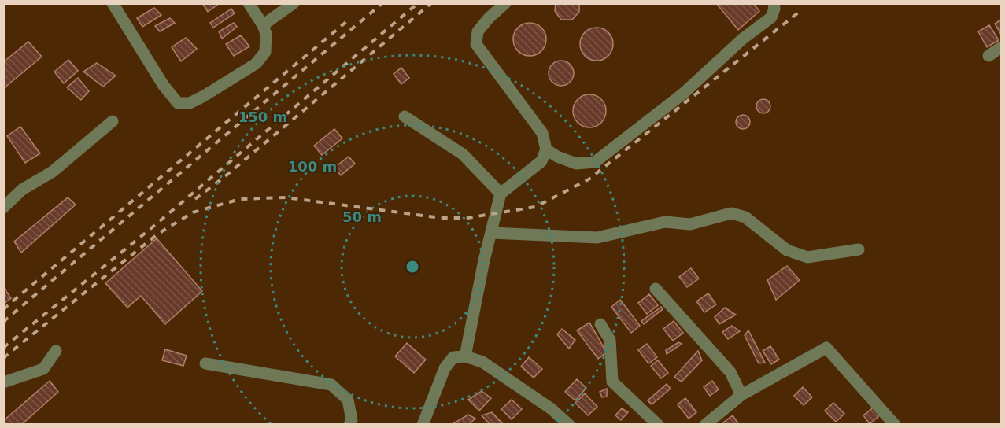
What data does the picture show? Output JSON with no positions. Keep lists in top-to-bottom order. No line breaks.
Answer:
{"rings":["150 m","100 m","50 m"]}
